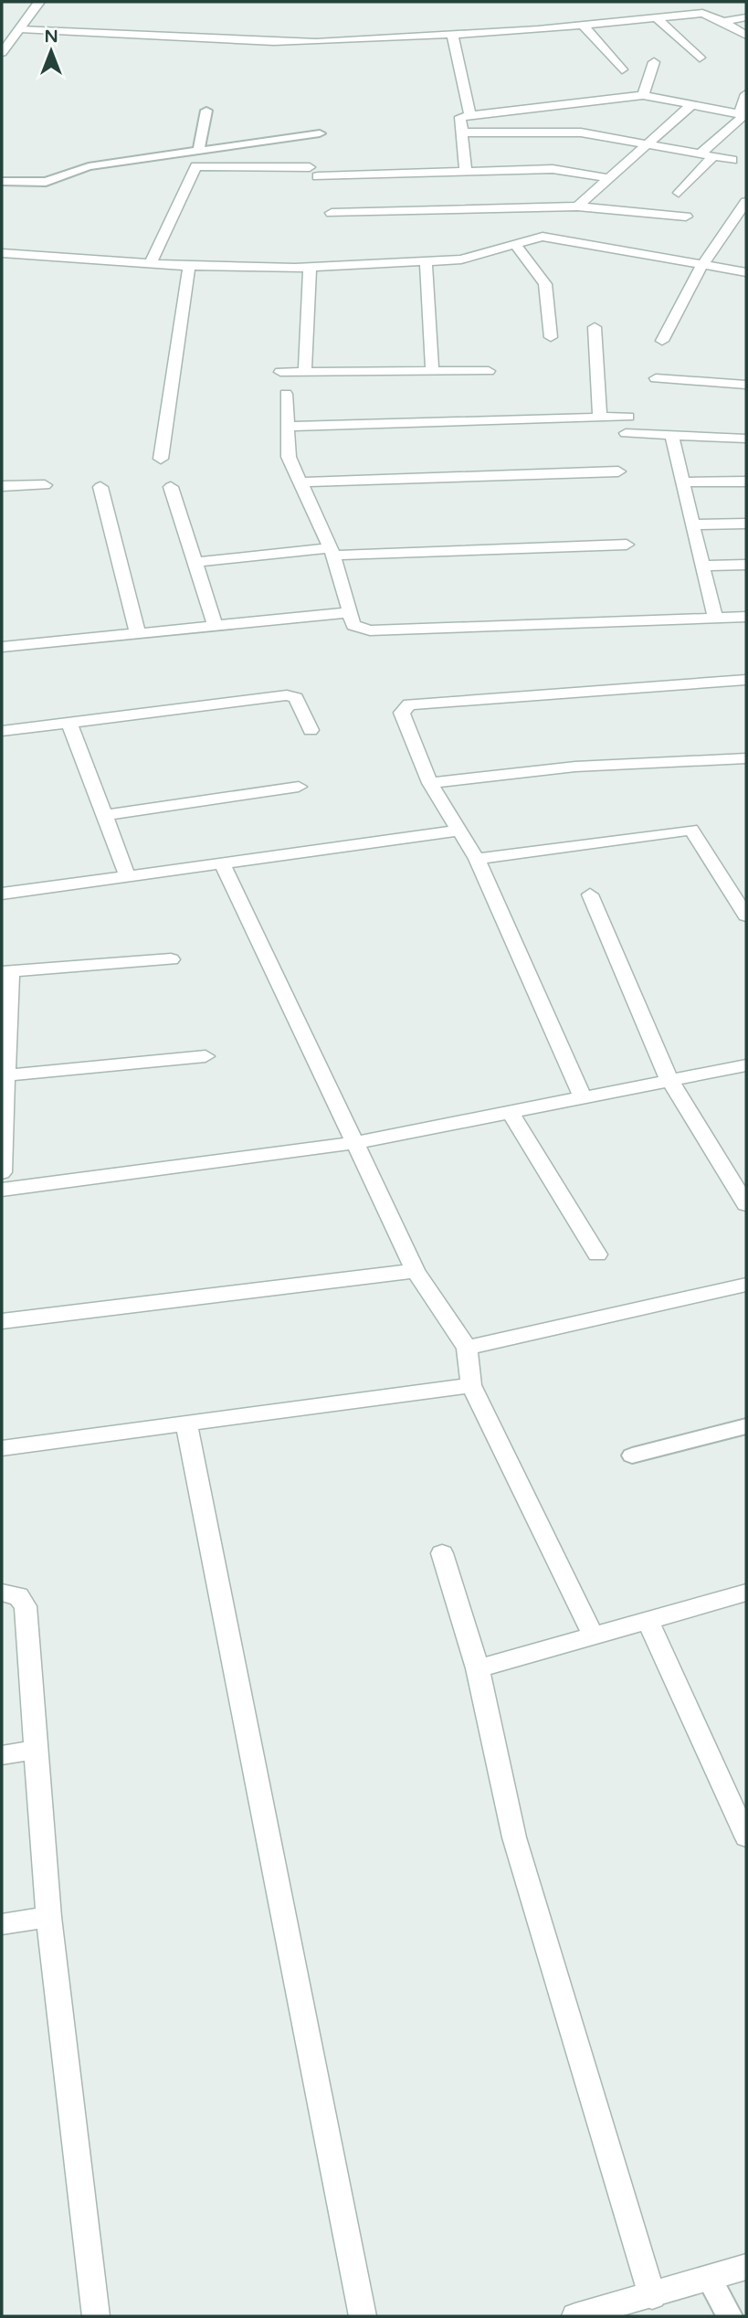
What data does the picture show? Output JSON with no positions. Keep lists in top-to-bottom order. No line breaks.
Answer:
{"north":"top"}
